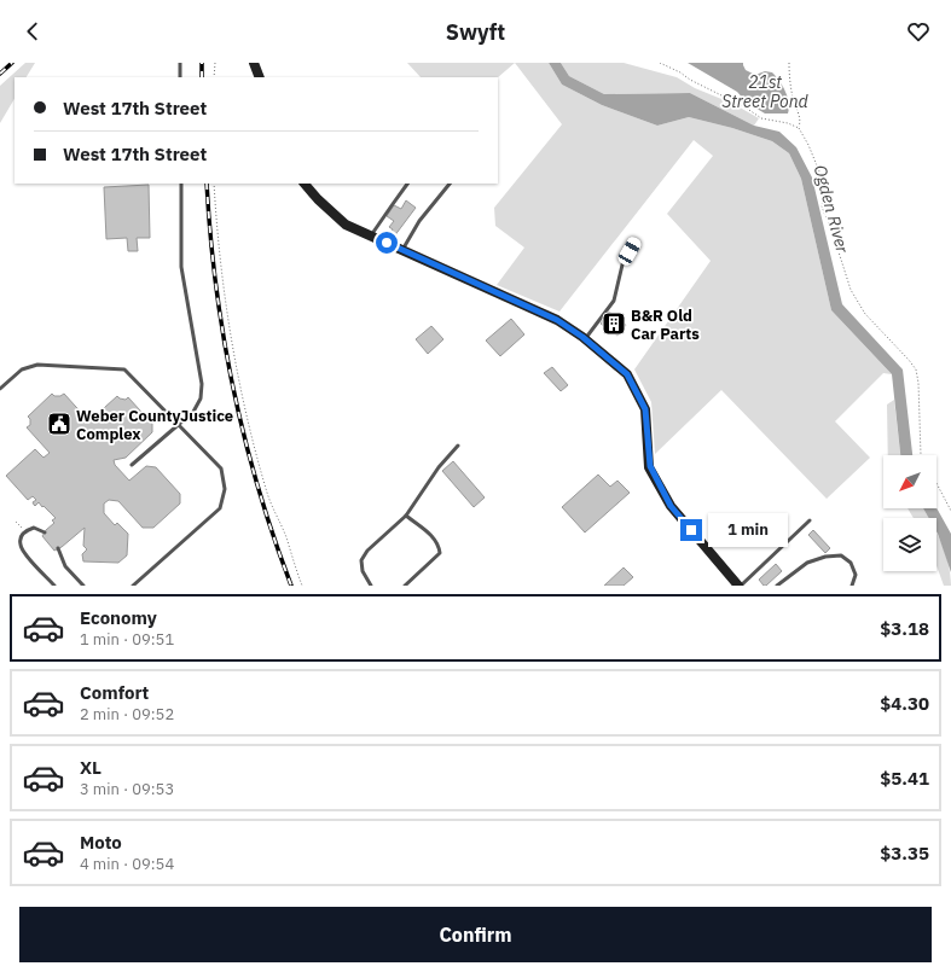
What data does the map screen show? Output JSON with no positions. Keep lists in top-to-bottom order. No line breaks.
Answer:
{"water":["21st Street Pond","Ogden River"],"places":{"building":["B&R Old Car Parts"],"public building":["Weber CountyJustice Complex"]},"north":"bottom left","page":{"header":"Swyft","banner":["West 17th Street","West 17th Street"],"bubble":"1 min","list":[{"name":"Economy","note":"1 min · 09:51","value":"$3.18"},{"name":"Comfort","note":"2 min · 09:52","value":"$4.30"},{"name":"XL","note":"3 min · 09:53","value":"$5.41"},{"name":"Moto","note":"4 min · 09:54","value":"$3.35"}],"buttons":"Confirm"}}
